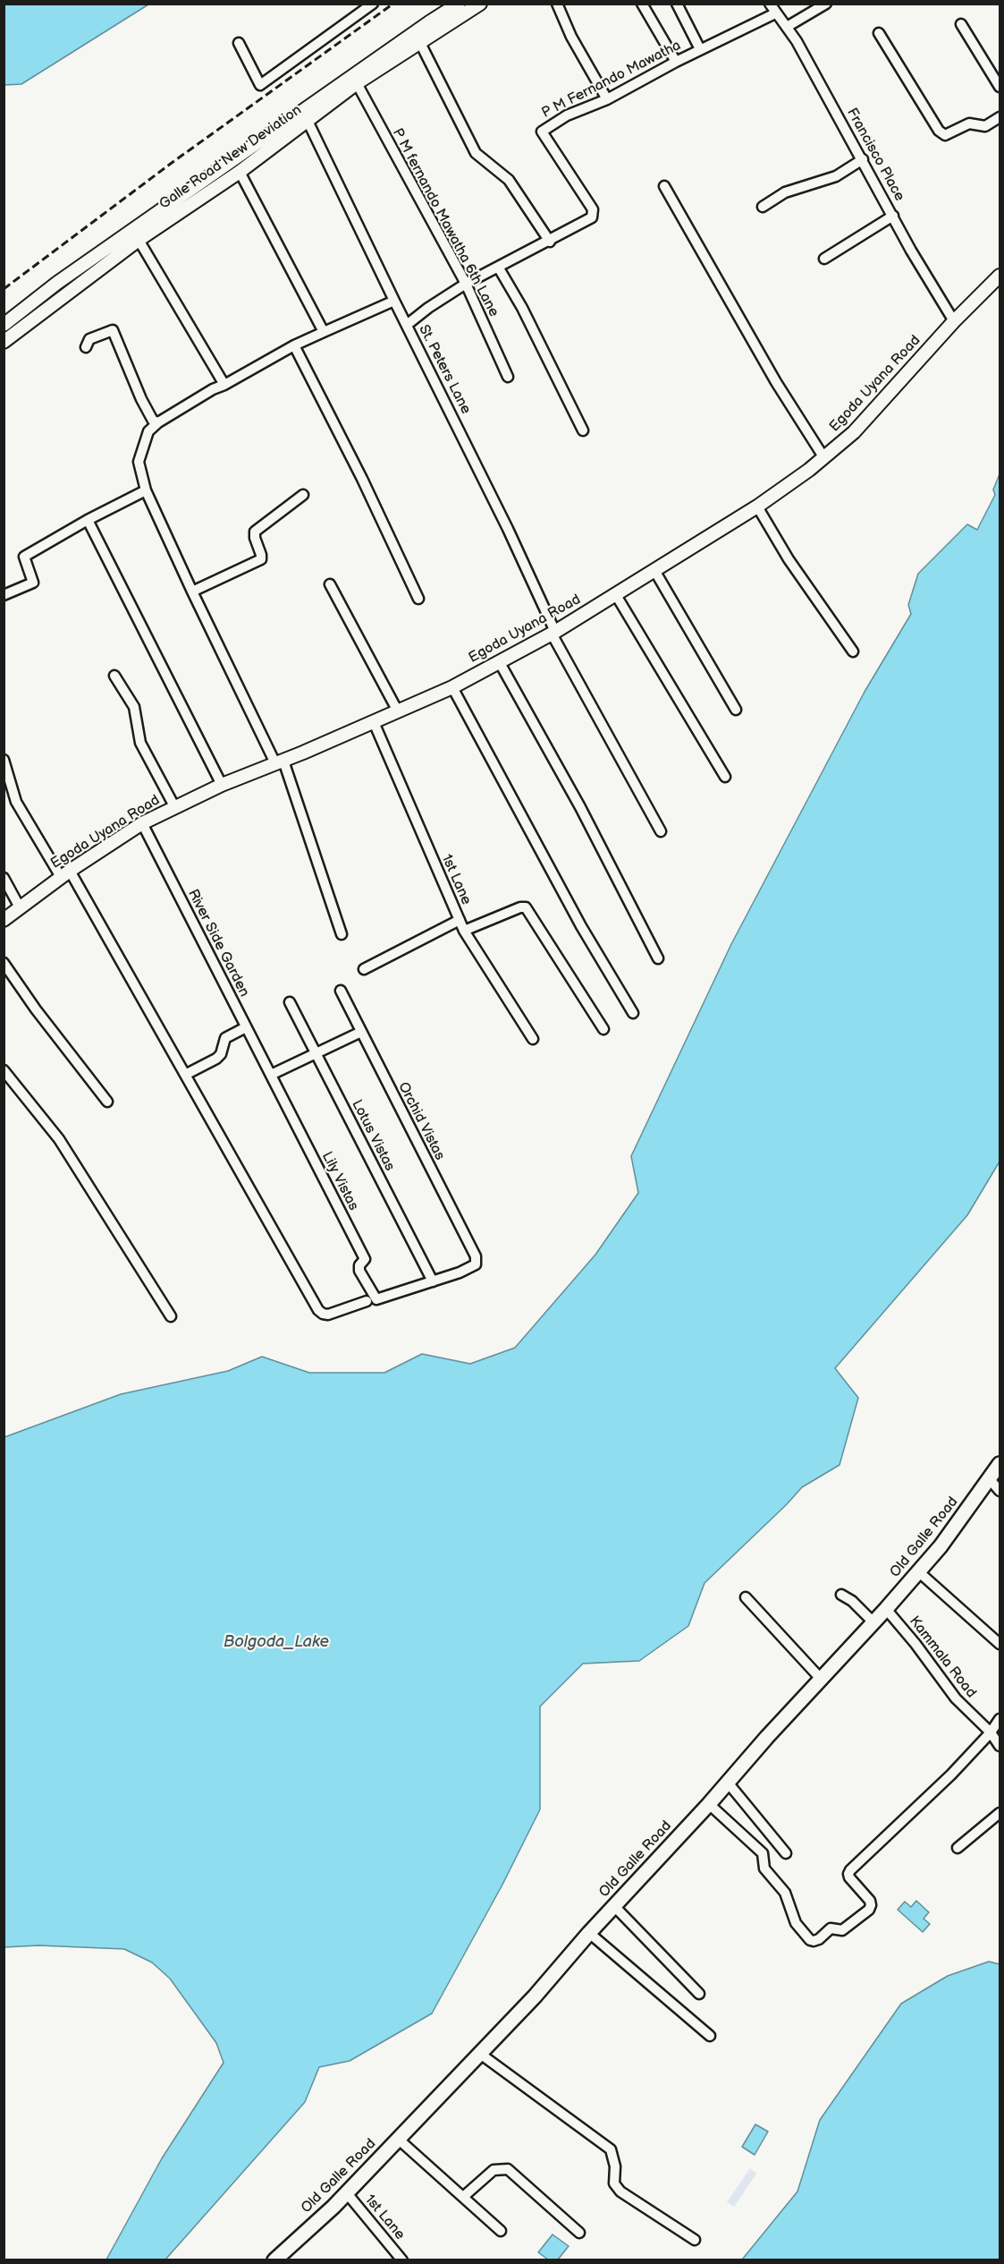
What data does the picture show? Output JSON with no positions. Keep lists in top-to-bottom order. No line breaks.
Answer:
{"streets":{"highway":["Old Galle Road"],"main road":["Galle Road New Deviation","Egoda Uyana Road"],"street":["P M Fernando Mawatha","Francisco Place","P M fernando Mawatha 6th Lane","St. Peters Lane","1st Lane","River Side Garden","Orchid Vistas","Lotus Vistas","Lily Vistas","Kammala Road"]},"crossings":[["P M Fernando Mawatha","Francisco Place"],["P M Fernando Mawatha","P M fernando Mawatha 6th Lane"],["P M Fernando Mawatha","St. Peters Lane"],["Francisco Place","Egoda Uyana Road"],["Galle Road New Deviation","P M fernando Mawatha 6th Lane"],["Galle Road New Deviation","St. Peters Lane"],["St. Peters Lane","Egoda Uyana Road"],["Egoda Uyana Road","1st Lane"],["Egoda Uyana Road","River Side Garden"],["1st Lane","Old Galle Road"],["River Side Garden","Lily Vistas"],["Orchid Vistas","Lotus Vistas"],["Old Galle Road","Kammala Road"]],"water":["Bolgoda_Lake"]}
